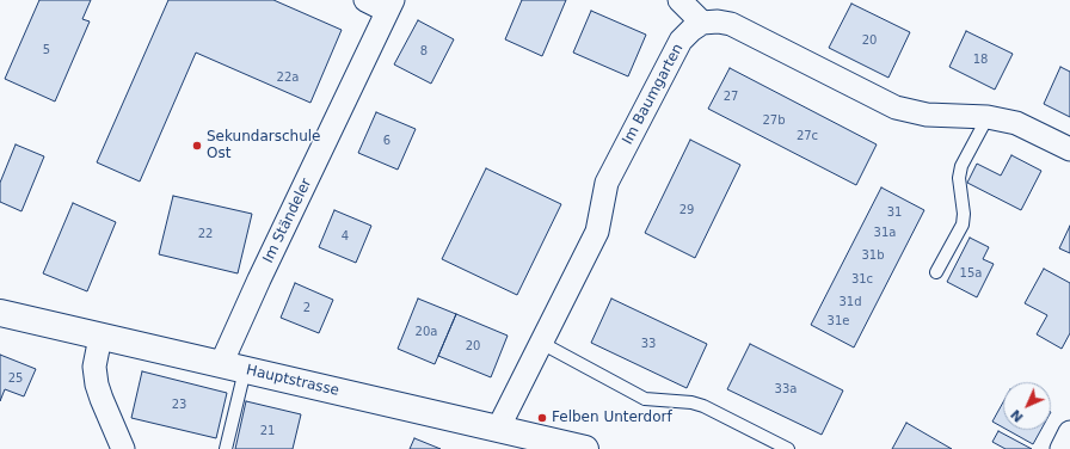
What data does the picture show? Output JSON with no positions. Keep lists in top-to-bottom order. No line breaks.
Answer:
{"streets":{"main road":["Hauptstrasse"],"street":["Im Baumgarten","Im Ständeler"]},"crossings":[["Im Baumgarten","Hauptstrasse"],["Im Ständeler","Hauptstrasse"]],"places":["Sekundarschule Ost","Felben Unterdorf"],"house_numbers":["20","5","8","18","22a","27","27b","27c","6","29","31","31a","22","4","31b","15a","31c","31d","2","31e","20a","33","20","25","33a","23","21"],"north":"bottom left"}
